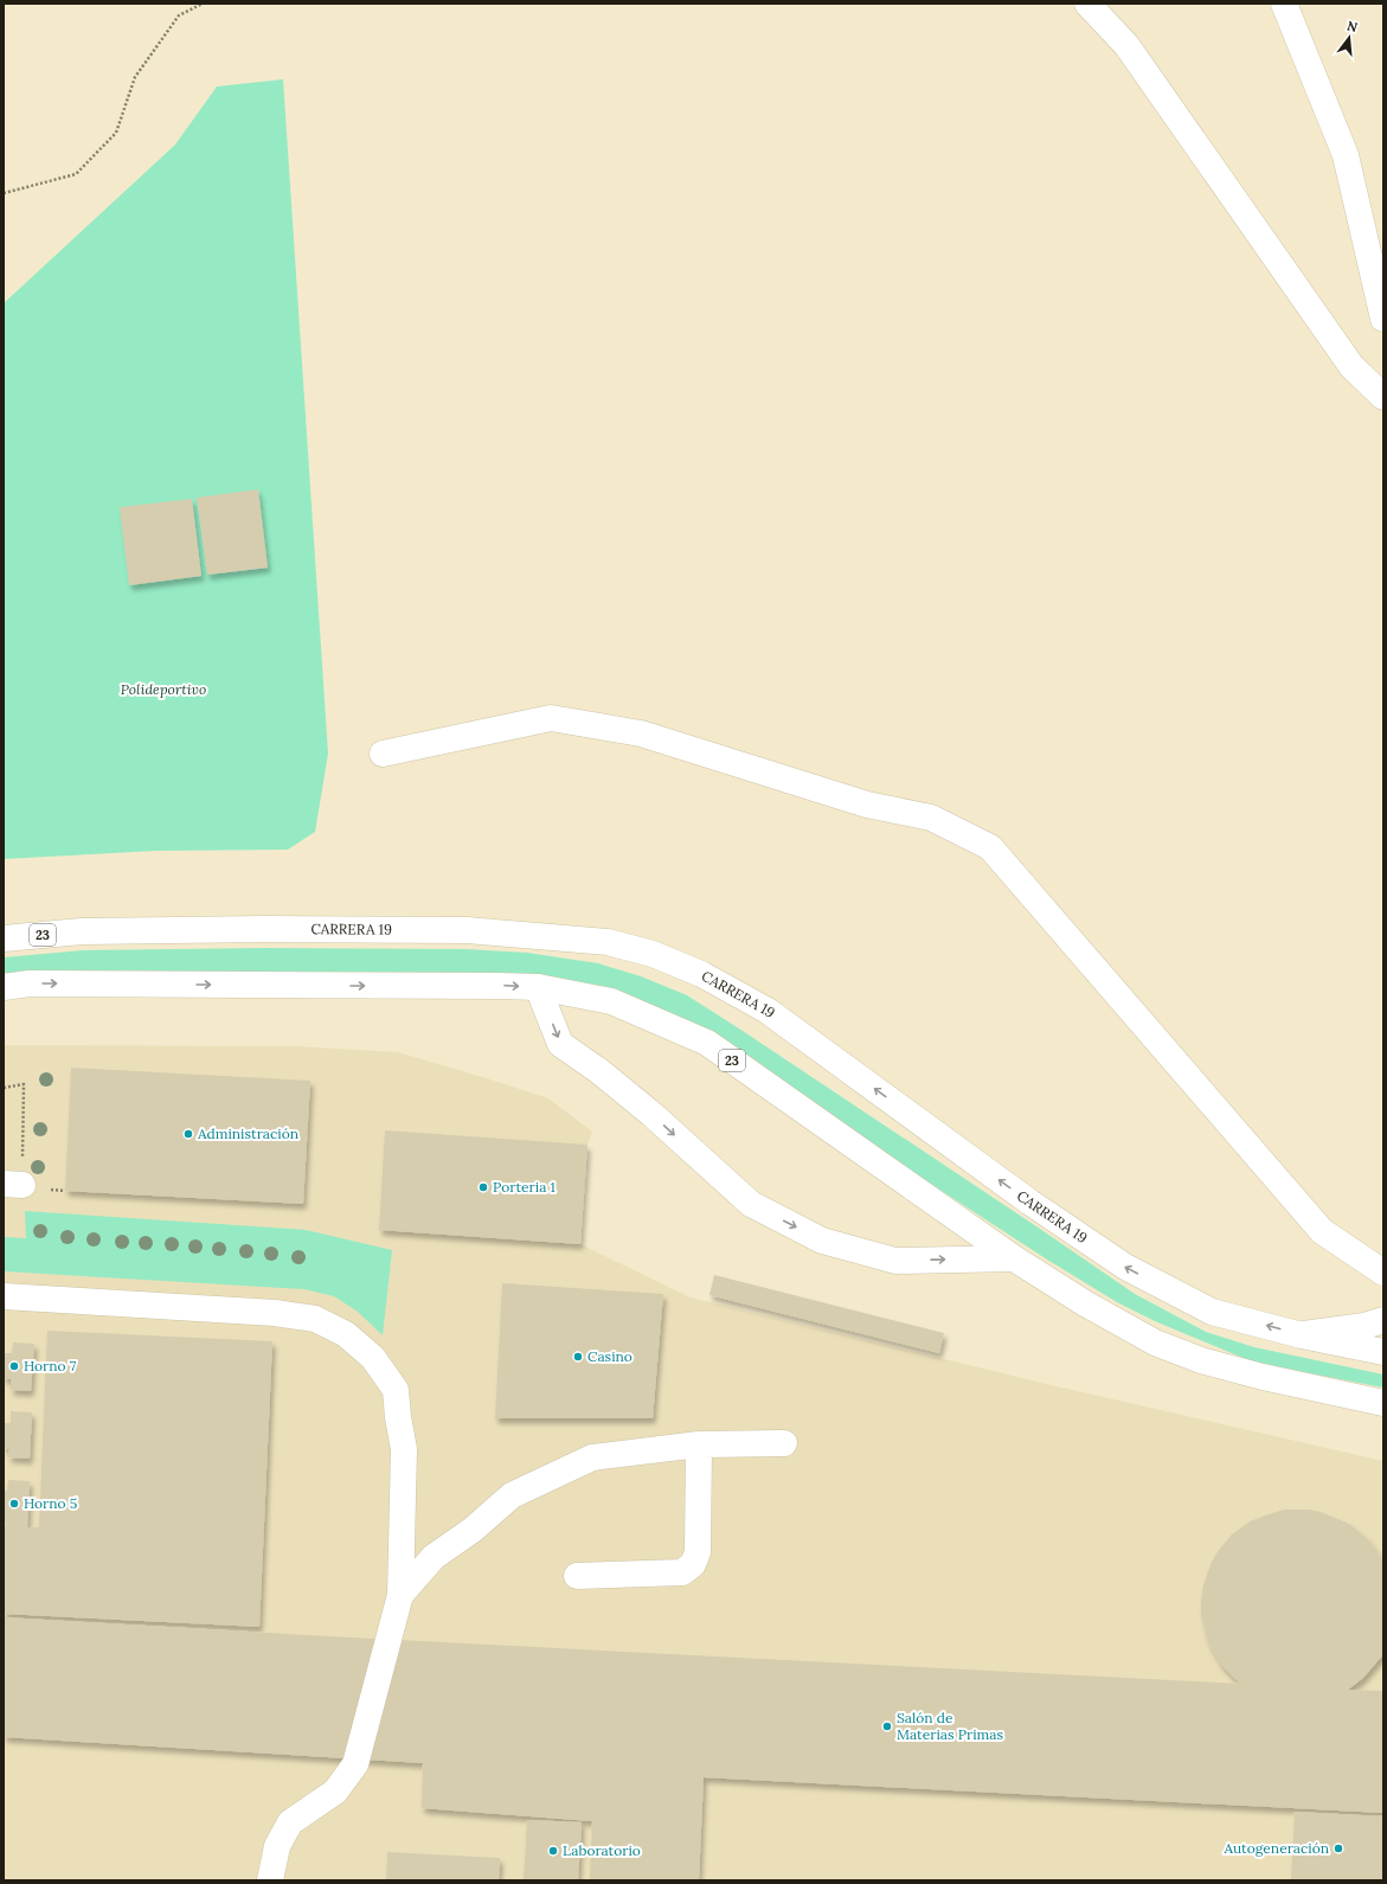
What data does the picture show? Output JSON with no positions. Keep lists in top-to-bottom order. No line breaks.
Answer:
{"streets":{"main road":["CARRERA 19","23"]},"parks":["Polideportivo"],"places":["Administración","Porteria 1","Casino","Horno 7","Horno 5","Salón de Materias Primas","Autogeneración","Laboratorio"],"north":"top"}
